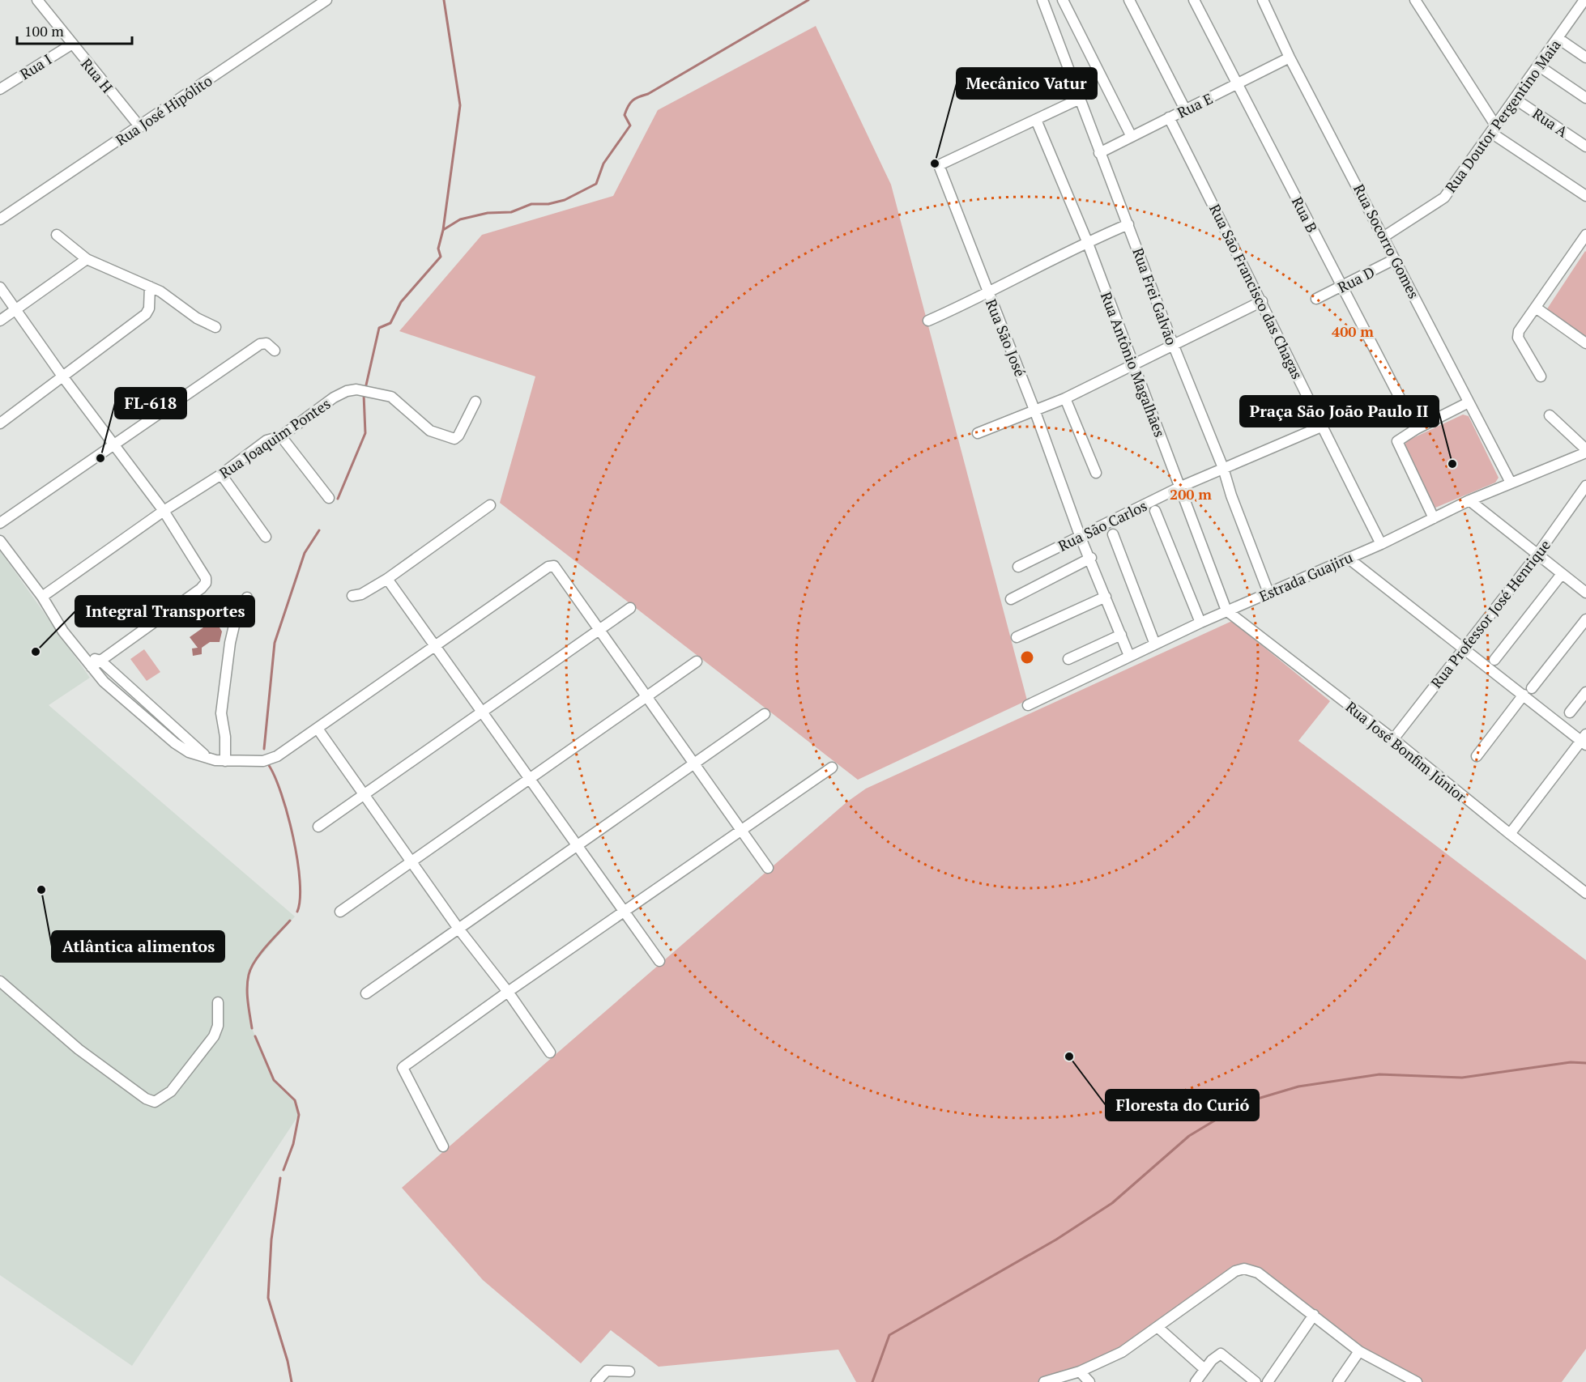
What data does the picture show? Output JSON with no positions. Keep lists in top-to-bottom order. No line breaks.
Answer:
{"streets":{"street":["Rua I","Rua H","Rua E","Rua José Hipólito","Rua Doutor Pergentino Maia","Rua A","Rua B","Rua Socorro Gomes","Rua D","Rua São Francisco das Chagas","Rua Frei Galvão","Rua São José","Rua Antônio Magalhães","Rua Joaquim Pontes","Rua São Carlos","Estrada Guajiru","Rua Professor José Henrique","Rua José Bonfim Júnior"]},"crossings":[["Rua I","Rua H"],["Rua H","Rua José Hipólito"],["Rua E","Rua B"],["Rua E","Rua Socorro Gomes"],["Rua E","Rua São Francisco das Chagas"],["Rua E","Rua Frei Galvão"],["Rua Doutor Pergentino Maia","Rua A"],["Rua Doutor Pergentino Maia","Rua Socorro Gomes"],["Rua B","Rua D"],["Rua Socorro Gomes","Rua D"],["Rua Socorro Gomes","Estrada Guajiru"],["Rua São Francisco das Chagas","Rua São Carlos"],["Rua São Francisco das Chagas","Estrada Guajiru"],["Rua Frei Galvão","Rua São José"],["Rua Frei Galvão","Rua São Carlos"],["Rua Frei Galvão","Estrada Guajiru"],["Rua São José","Rua Antônio Magalhães"],["Rua São José","Rua São Carlos"],["Rua São José","Estrada Guajiru"],["Rua Antônio Magalhães","Rua São Carlos"],["Rua Antônio Magalhães","Estrada Guajiru"],["Rua Antônio Magalhães","Rua José Bonfim Júnior"],["Estrada Guajiru","Rua José Bonfim Júnior"],["Rua Professor José Henrique","Rua José Bonfim Júnior"]],"places":["Mecânico Vatur","FL-618","Praça São João Paulo II","Integral Transportes","Atlântica alimentos","Floresta do Curió"],"scale_bar":"100 m","rings":["400 m","200 m"]}
